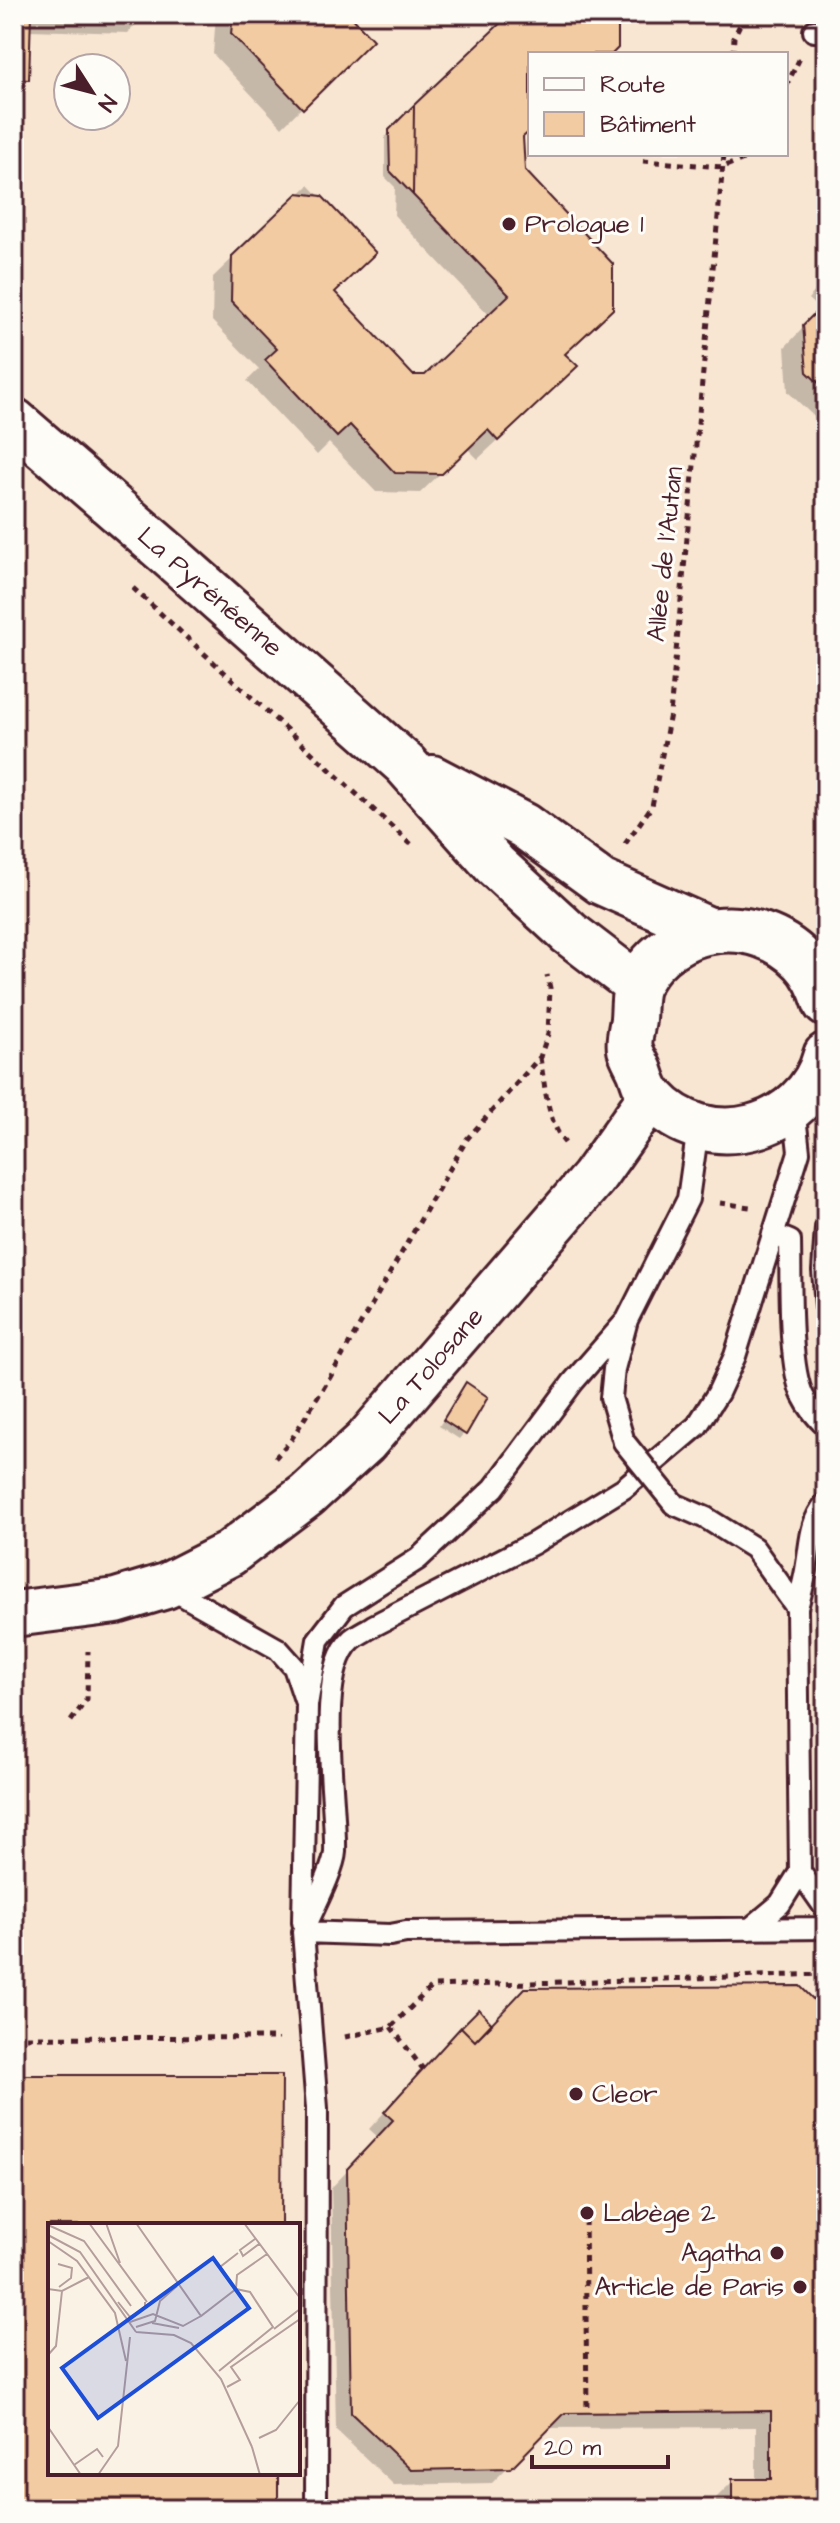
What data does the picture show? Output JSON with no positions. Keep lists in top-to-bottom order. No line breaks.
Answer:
{"streets":{"street":["La Pyrénéenne","La Tolosane"],"path":["Allée de l'Autan"]},"places":["Prologue 1","Cleor","Labège 2","Agatha","Article de Paris"],"legend":["Route","Bâtiment"],"scale_bar":"20 m","north":"bottom right"}
